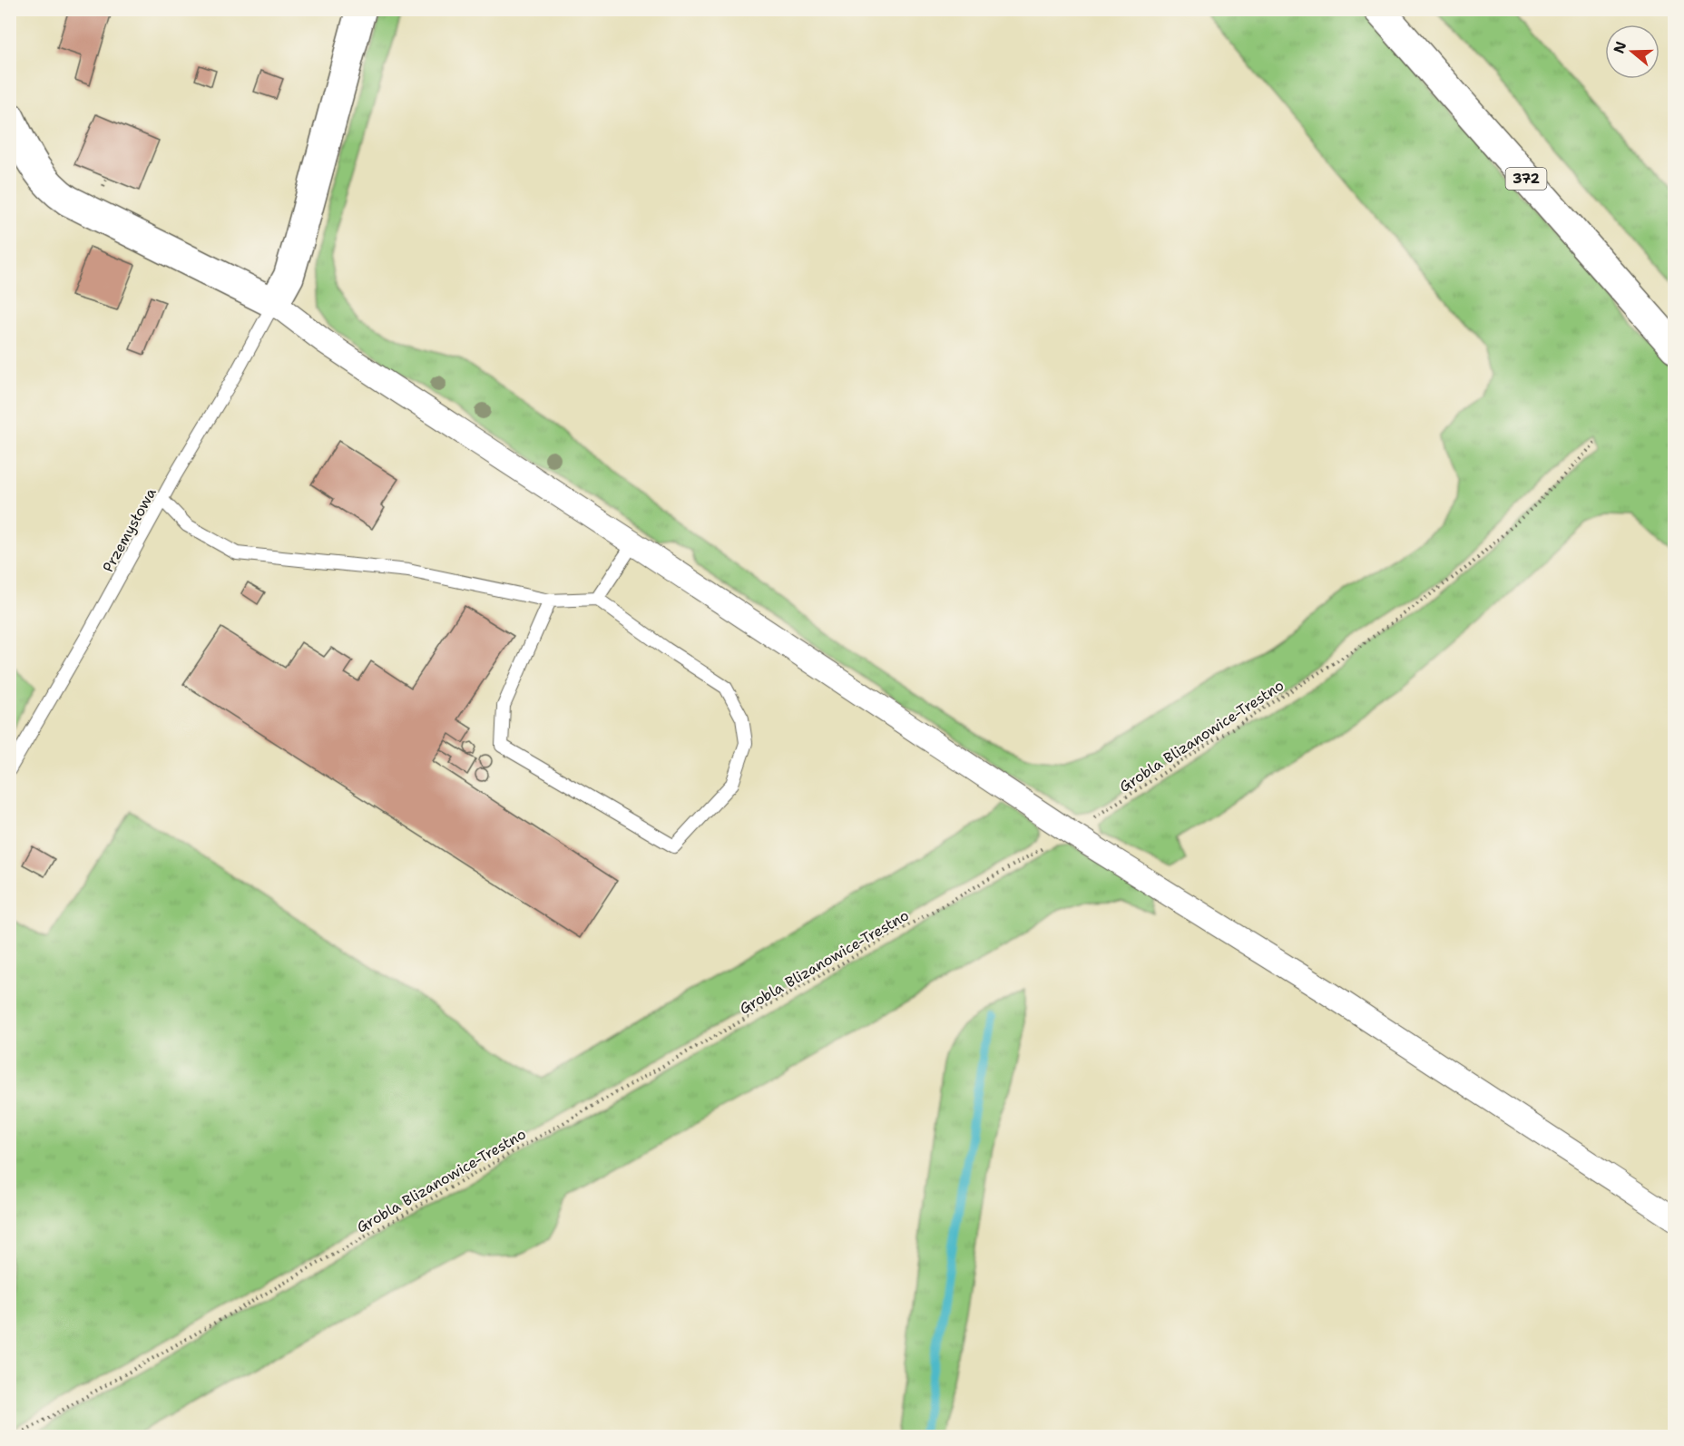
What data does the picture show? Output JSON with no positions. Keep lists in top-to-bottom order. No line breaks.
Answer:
{"streets":{"street":["372"],"lane":["Przemysłowa"],"path":["Grobla Blizanowice-Trestno"]},"north":"left"}
